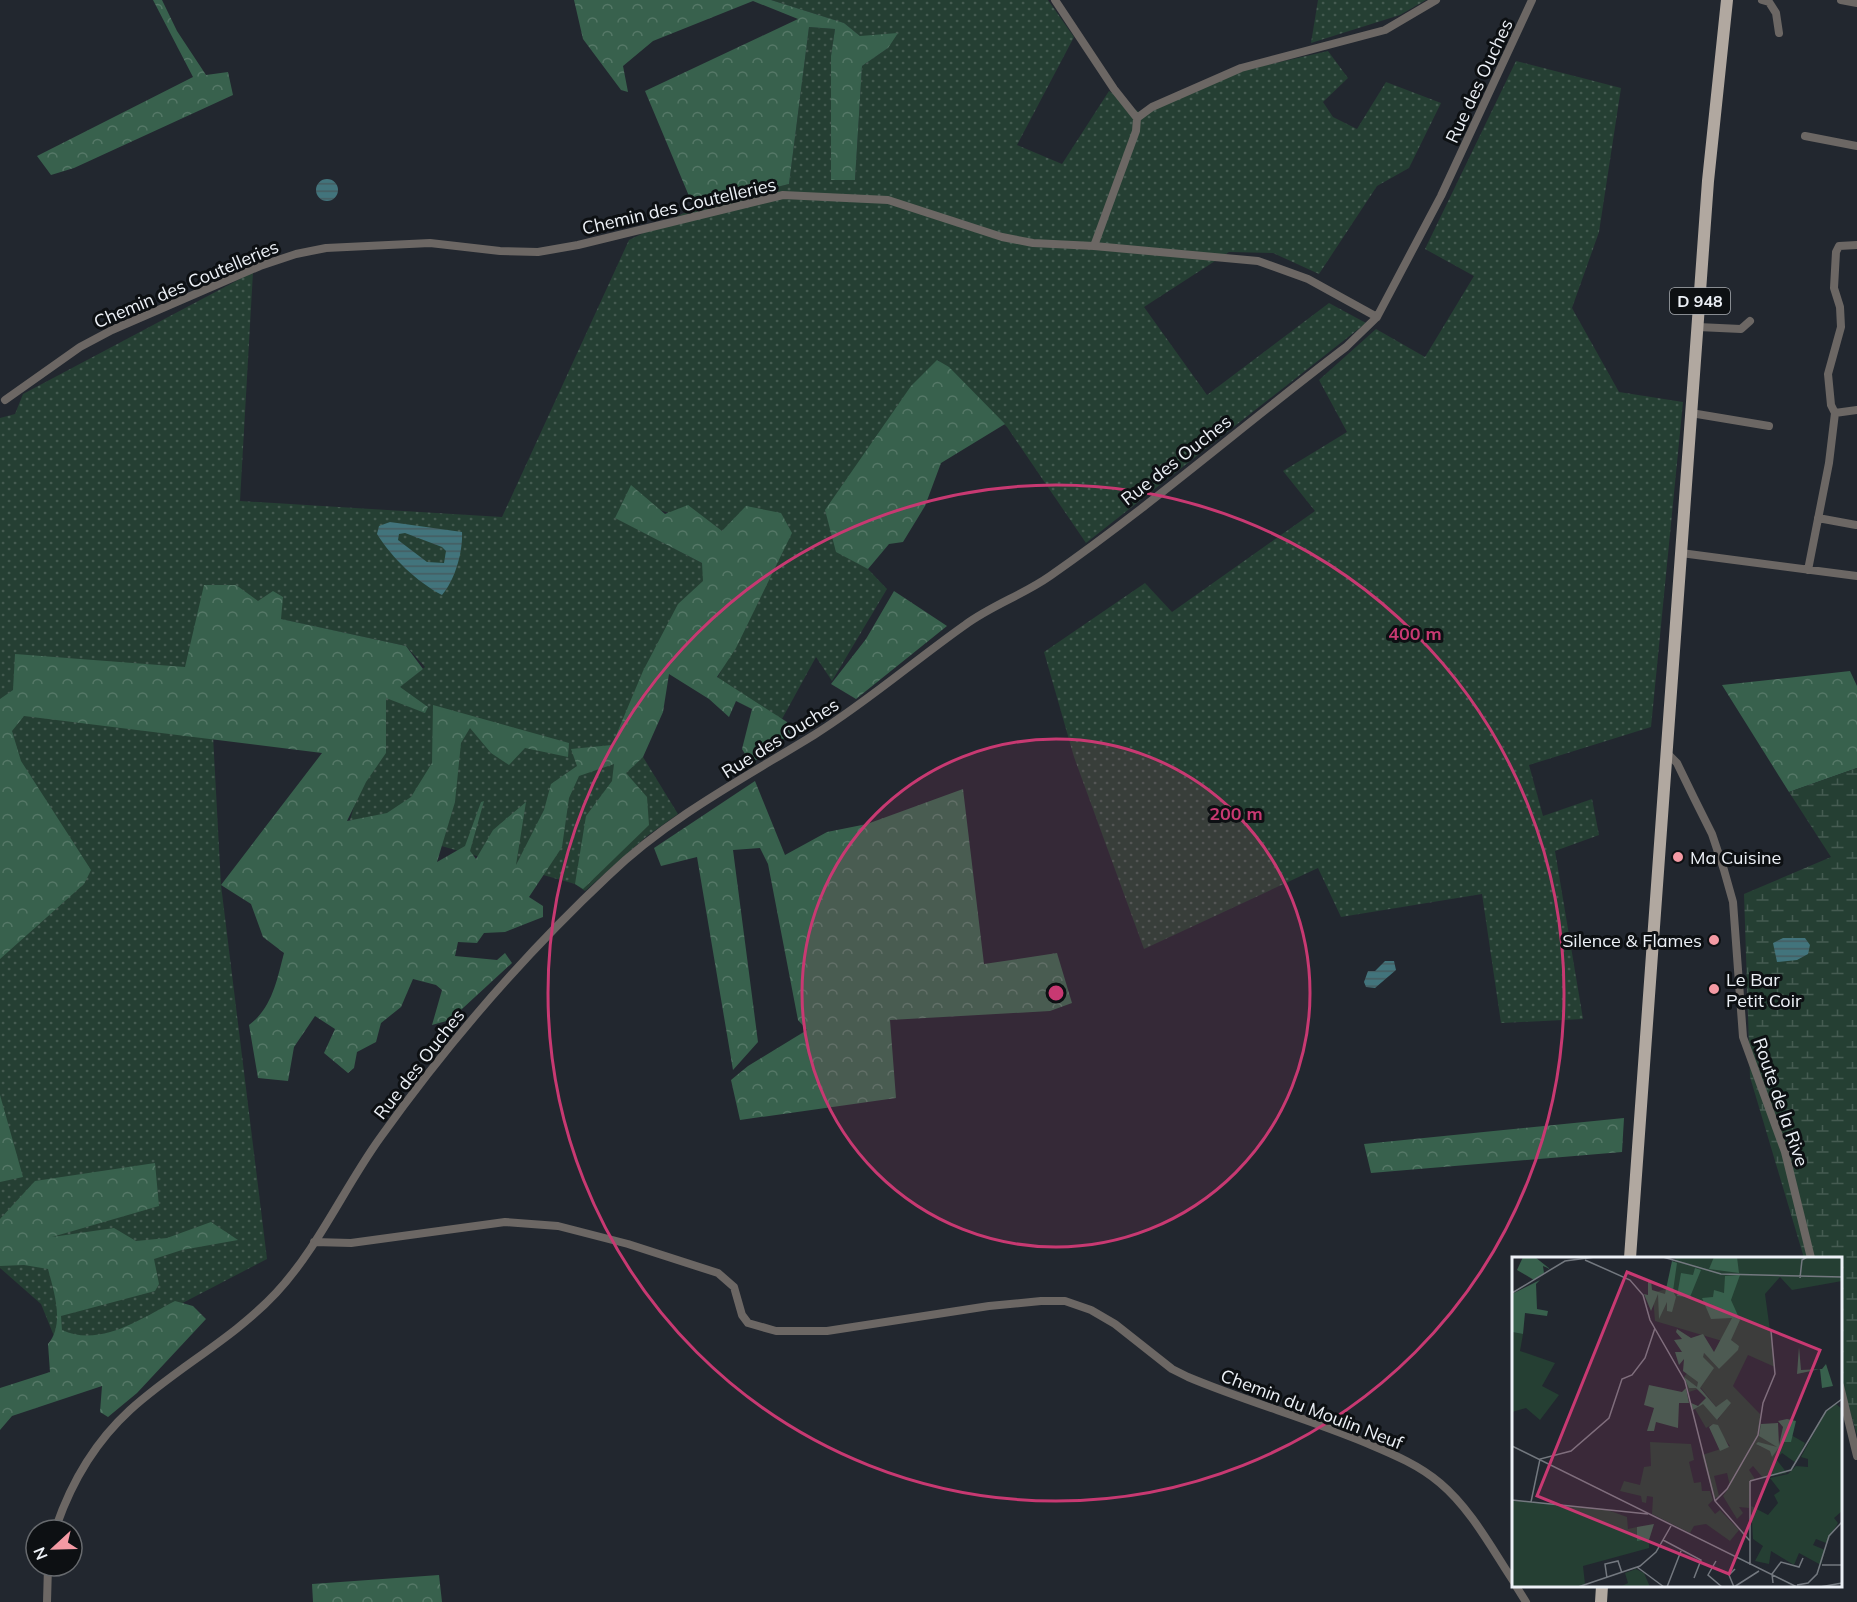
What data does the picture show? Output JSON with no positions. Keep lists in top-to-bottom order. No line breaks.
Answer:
{"streets":{"main road":["D 948"],"street":["Rue des Ouches","Chemin des Coutelleries","Route de la Rive","Chemin du Moulin Neuf"]},"crossings":[["Rue des Ouches","Chemin des Coutelleries"],["Rue des Ouches","Chemin du Moulin Neuf"],["D 948","Route de la Rive"]],"places":["Ma Cuisine","Silence & Flames","Le Bar Petit Coir"],"north":"left","rings":["400 m","200 m"]}
